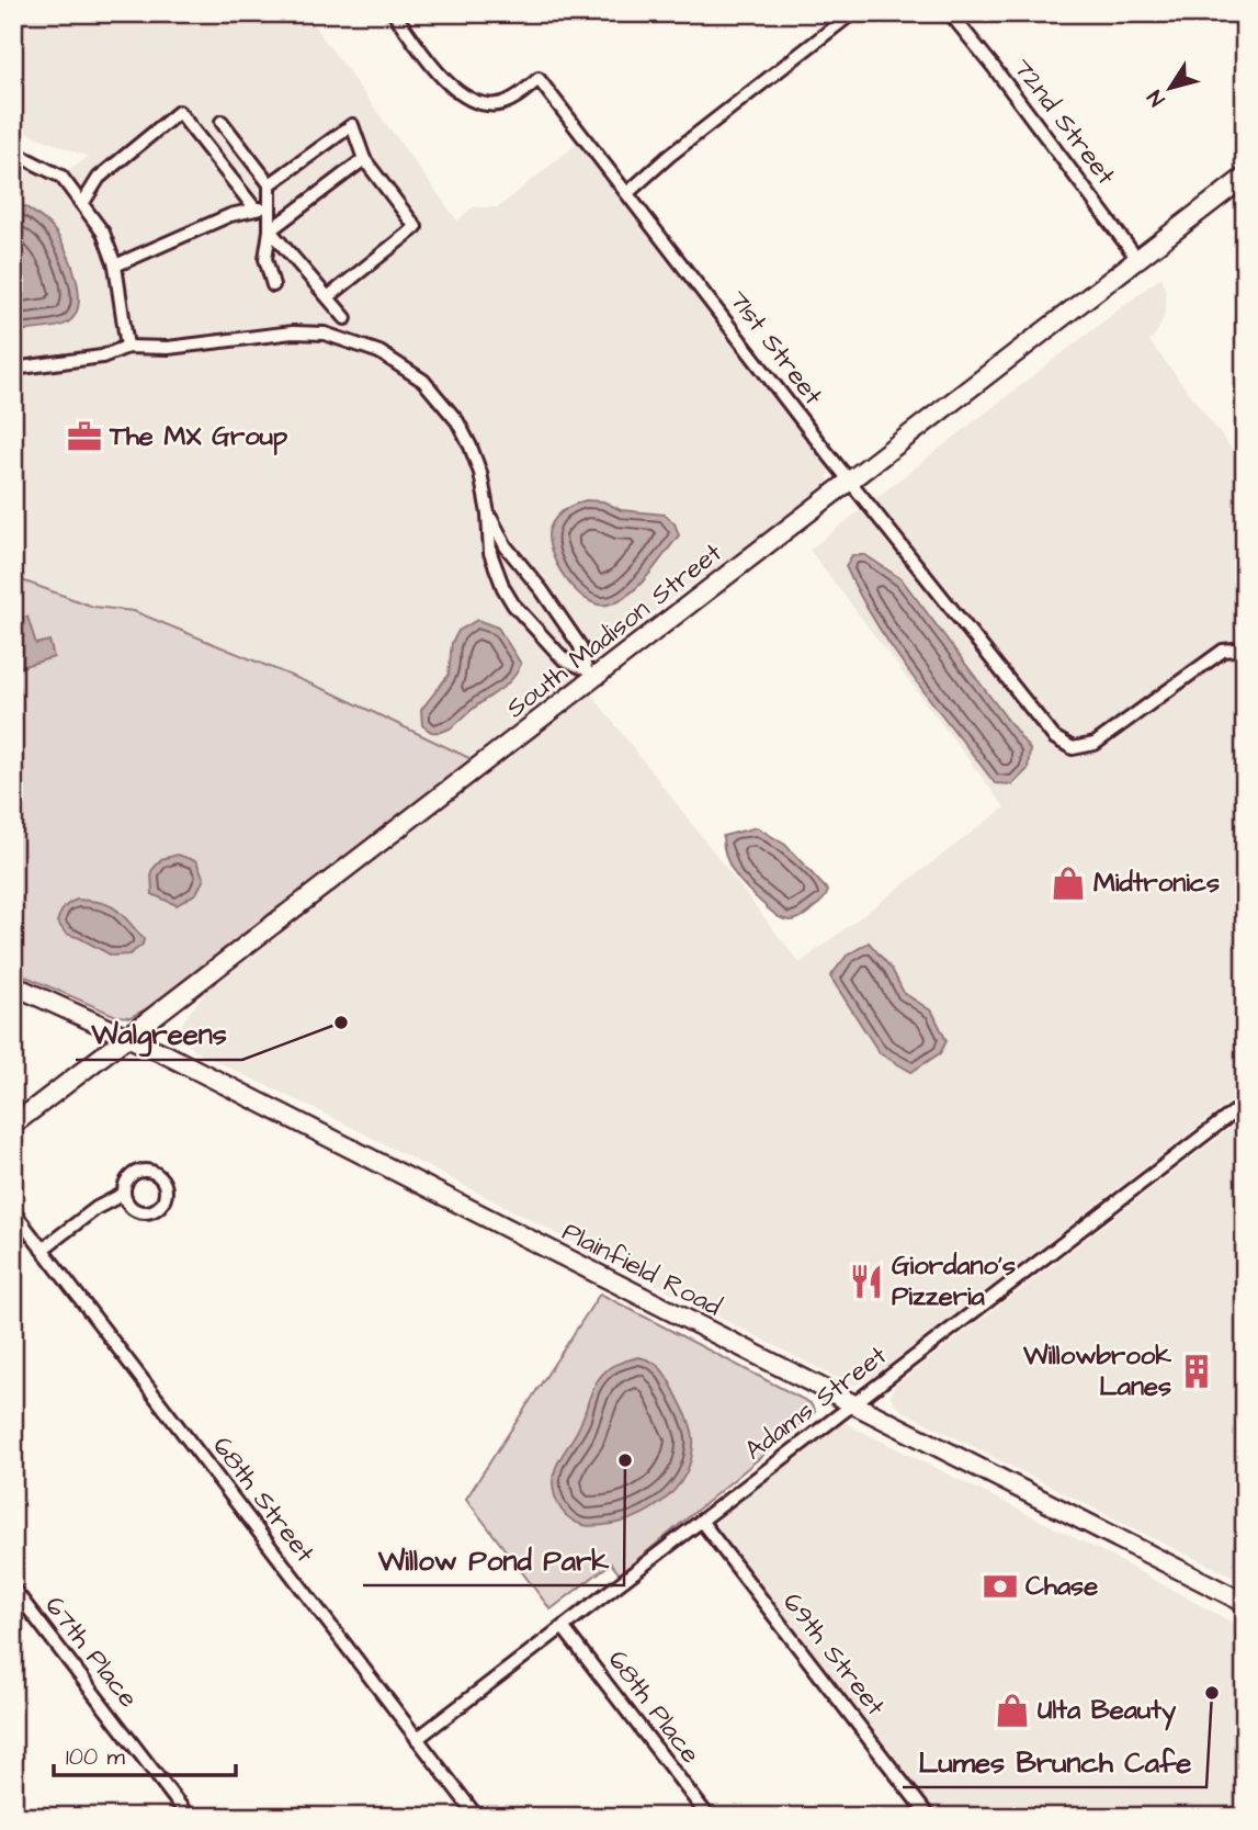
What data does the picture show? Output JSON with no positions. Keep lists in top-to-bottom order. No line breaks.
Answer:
{"streets":{"street":["72nd Street","71st Street","South Madison Street","Plainfield Road","Adams Street","68th Street","67th Place","69th Street","68th Place"]},"crossings":[["72nd Street","South Madison Street"],["71st Street","South Madison Street"],["South Madison Street","Plainfield Road"],["Plainfield Road","Adams Street"],["Adams Street","68th Street"],["Adams Street","69th Street"],["Adams Street","68th Place"]],"places":{"office":["The MX Group"],"shop":["Midtronics","Ulta Beauty"],"other":["Walgreens","Willow Pond Park","Lumes Brunch Cafe"],"restaurant":["Giordano's Pizzeria"],"building":["Willowbrook Lanes"],"bank":["Chase"]},"scale_bar":"100 m","north":"bottom left"}
